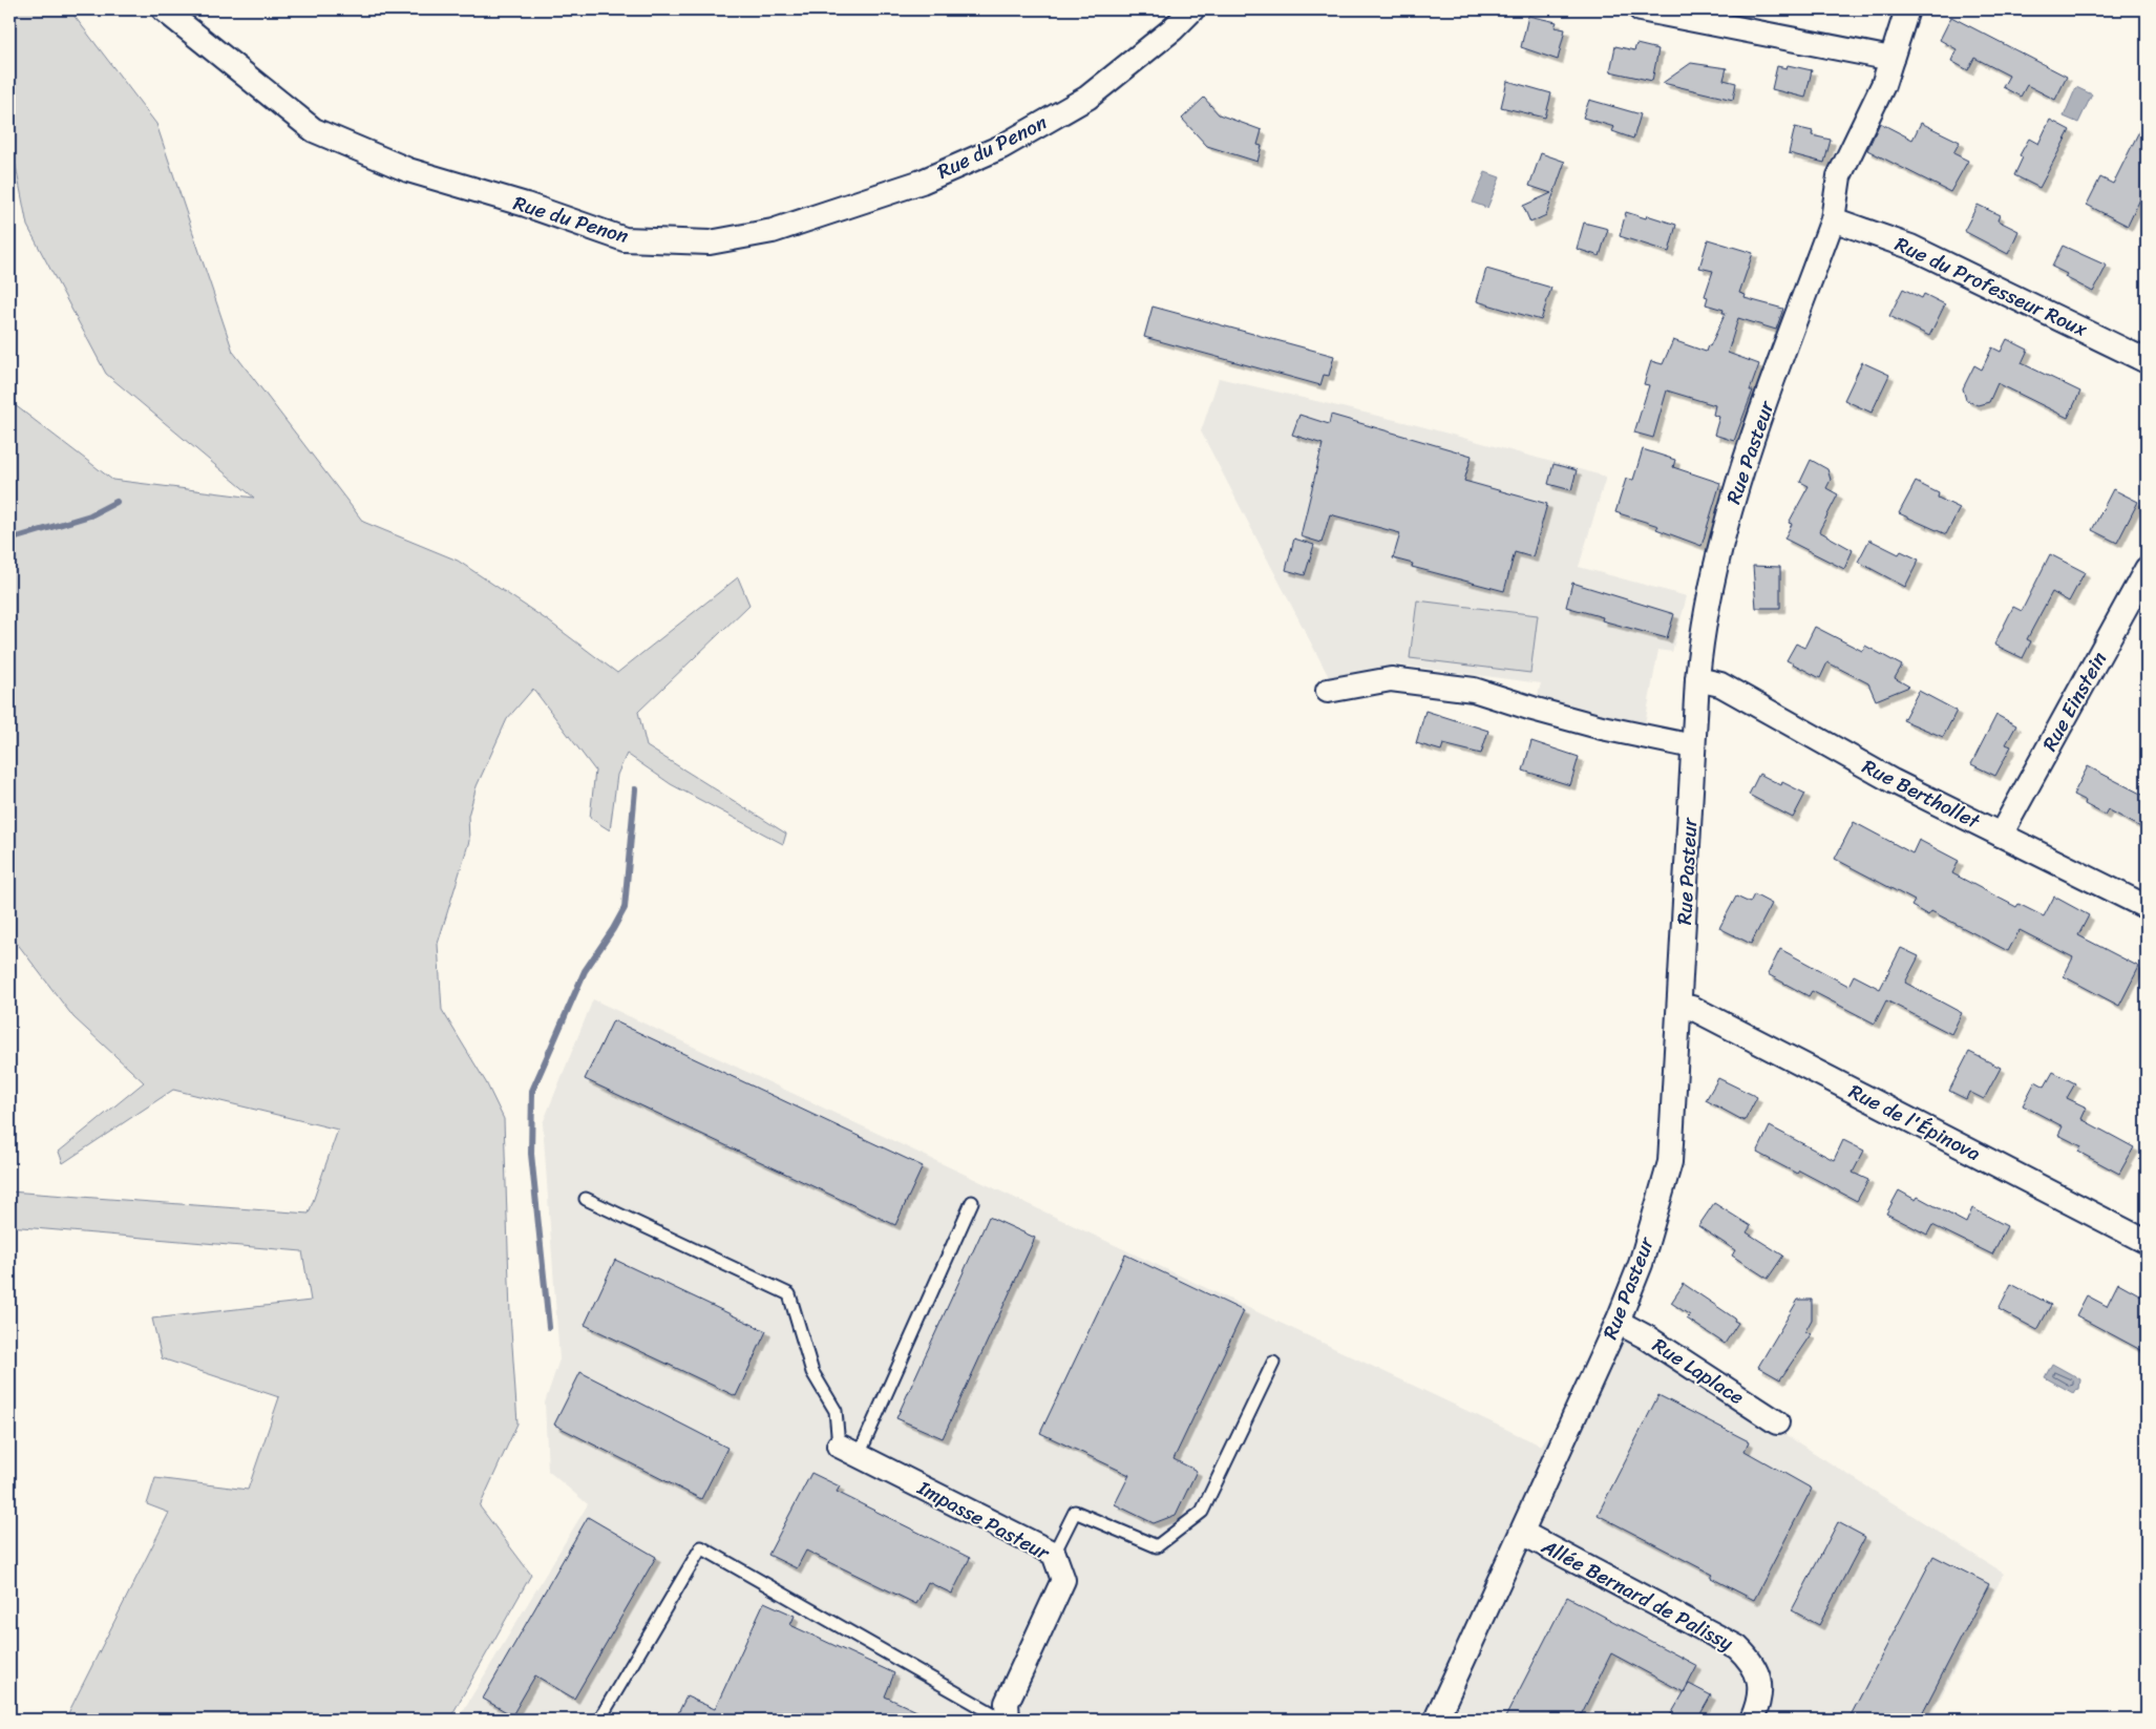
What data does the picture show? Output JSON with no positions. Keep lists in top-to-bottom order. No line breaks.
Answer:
{"streets":{"street":["Rue du Penon","Rue du Professeur Roux","Rue Pasteur","Rue Einstein","Rue Berthollet","Rue de l'Épinova","Rue Laplace","Impasse Pasteur","Allée Bernard de Palissy"]},"crossings":[["Rue du Professeur Roux","Rue Pasteur"],["Rue Pasteur","Rue Berthollet"],["Rue Pasteur","Rue de l'Épinova"],["Rue Pasteur","Rue Laplace"],["Rue Pasteur","Allée Bernard de Palissy"],["Rue Einstein","Rue Berthollet"]]}
